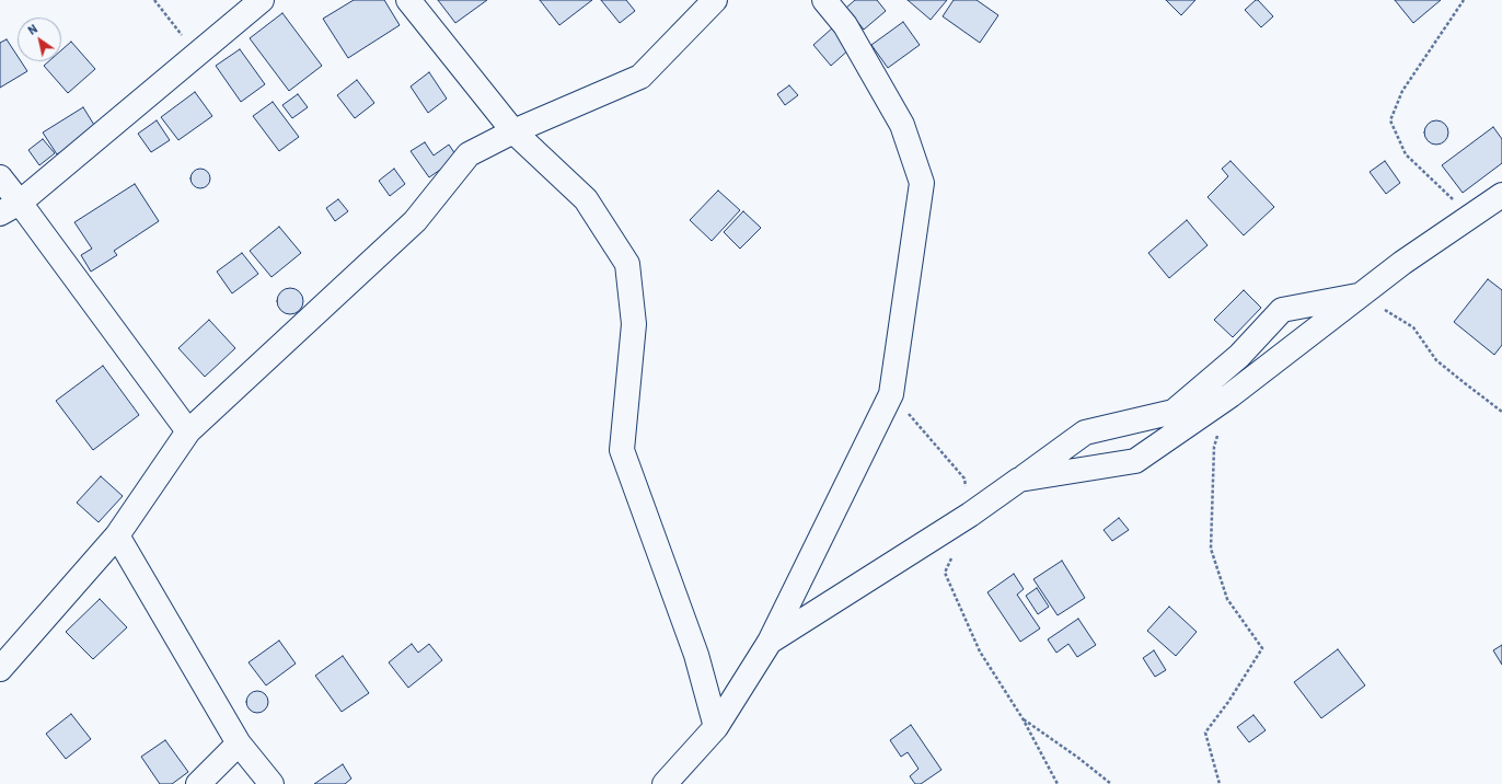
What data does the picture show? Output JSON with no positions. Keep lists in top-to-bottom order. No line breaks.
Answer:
{"north":"top left"}
